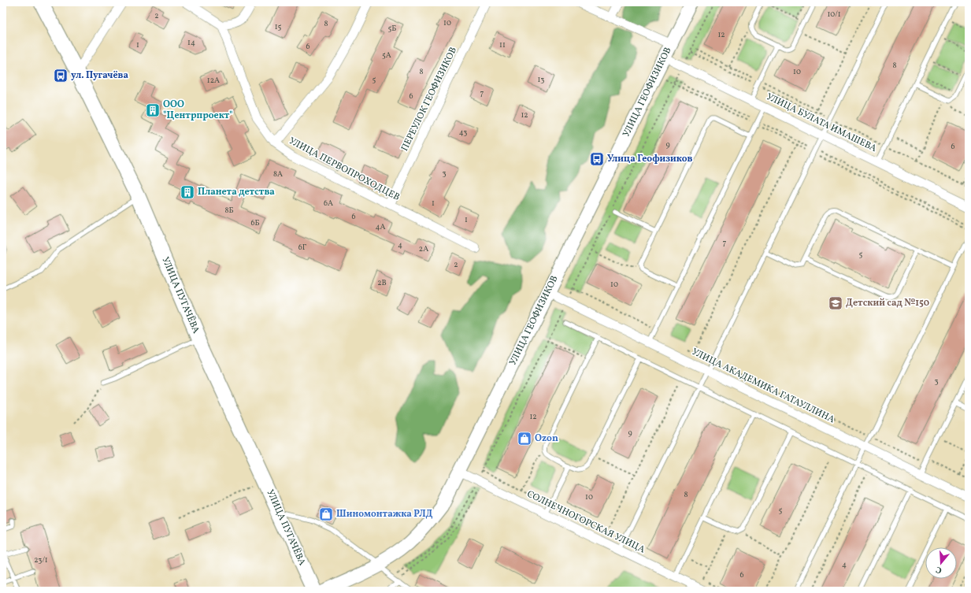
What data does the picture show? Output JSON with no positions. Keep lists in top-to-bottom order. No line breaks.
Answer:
{"streets":{"main road":["УЛИЦА ПУГАЧЁВА"],"street":["УЛИЦА ГЕОФИЗИКОВ","ПЕРЕУЛОК ГЕОФИЗИКОВ","УЛИЦА БУЛАТА ИМАШЕВА","УЛИЦА ПЕРВОПРОХОДЦЕВ","УЛИЦА АКАДЕМИКА ГАТАУЛЛИНА","СОЛНЕЧНОГОРСКАЯ УЛИЦА"]},"crossings":[["УЛИЦА ГЕОФИЗИКОВ","УЛИЦА БУЛАТА ИМАШЕВА"],["УЛИЦА ГЕОФИЗИКОВ","УЛИЦА АКАДЕМИКА ГАТАУЛЛИНА"],["УЛИЦА ГЕОФИЗИКОВ","СОЛНЕЧНОГОРСКАЯ УЛИЦА"],["ПЕРЕУЛОК ГЕОФИЗИКОВ","УЛИЦА ПЕРВОПРОХОДЦЕВ"]],"places":{"bus stop":["ул. Пугачёва","Улица Геофизиков"],"building":["ООО \"Центрпроект\"","Планета детства"],"school or university":["Детский сад №150"],"shop":["Ozon","Шиномонтажка РЛД"]},"house_numbers":["10/1","2","10","8","15","5Б","12","14","1","11","6","5А","8","8","10","5","13","12А","7","6","12","43","9","6","3","8А","6А","1","8Б","6","1","6Б","4А","7","4","6Г","2А","5","2","2В","10","3","12","9","8","10","5","23/1","4","6"],"north":"bottom"}
